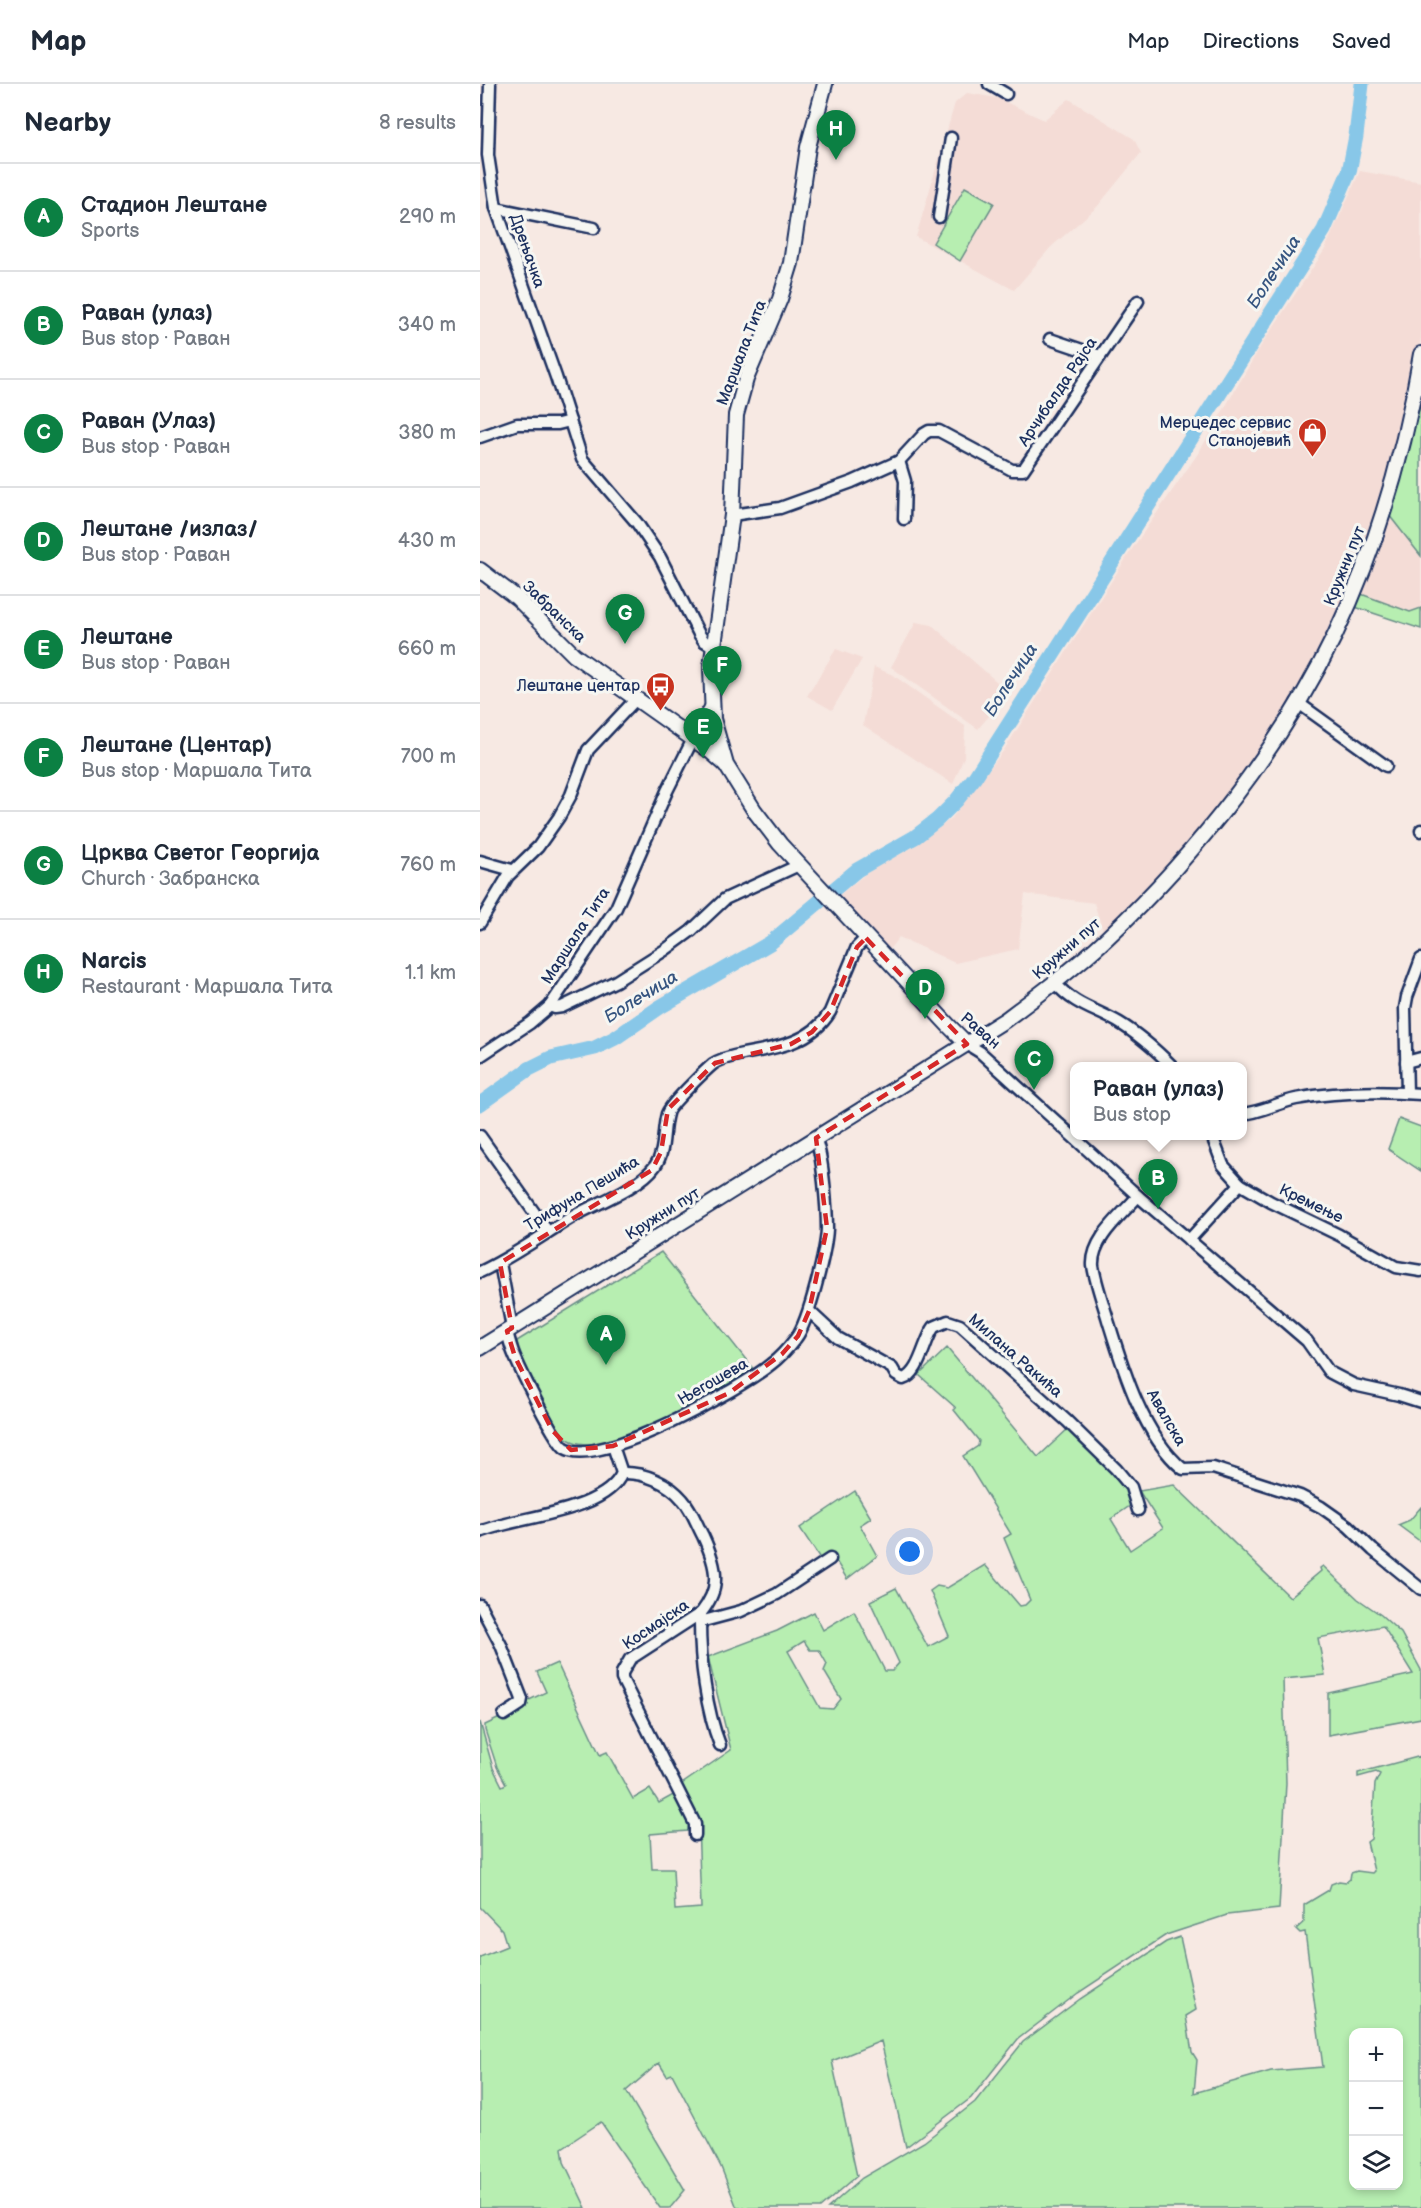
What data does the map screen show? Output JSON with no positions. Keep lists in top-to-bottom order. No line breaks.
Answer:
{"streets":{"street":["Дрењачка","Маршала Тита","Арчибалда Рајса","Кружни пут","Забранска","Раван","Трифуна Пешића","Кремење","Милана Ракића","Његошева","Авалска","Космајска"]},"crossings":[["Дрењачка","Маршала Тита"],["Маршала Тита","Арчибалда Рајса"],["Маршала Тита","Забранска"],["Маршала Тита","Раван"],["Кружни пут","Раван"],["Кружни пут","Његошева"],["Забранска","Раван"],["Раван","Трифуна Пешића"],["Раван","Авалска"],["Трифуна Пешића","Његошева"],["Милана Ракића","Његошева"]],"water":["Болечица"],"places":{"shop":["Мерцедес сервис Станојевић"],"bus stop":["Лештане центар"]},"page":{"header":"Map","nav":["Map","Directions","Saved"],"heading":["Nearby","8 results"],"pins":["H","G","F","E","D","C","B","A"],"list":[{"mark":"A","name":"Стадион Лештане","note":"Sports","value":"290 m"},{"mark":"B","name":"Раван (улаз)","note":"Bus stop · Раван","value":"340 m"},{"mark":"C","name":"Раван (Улаз)","note":"Bus stop · Раван","value":"380 m"},{"mark":"D","name":"Лештане /излаз/","note":"Bus stop · Раван","value":"430 m"},{"mark":"E","name":"Лештане","note":"Bus stop · Раван","value":"660 m"},{"mark":"F","name":"Лештане (Центар)","note":"Bus stop · Маршала Тита","value":"700 m"},{"mark":"G","name":"Црква Светог Георгија","note":"Church · Забранска","value":"760 m"},{"mark":"H","name":"Narcis","note":"Restaurant · Маршала Тита","value":"1.1 km"}],"popup":["Раван (улаз)","Bus stop"],"map_buttons":["+","−"]}}
